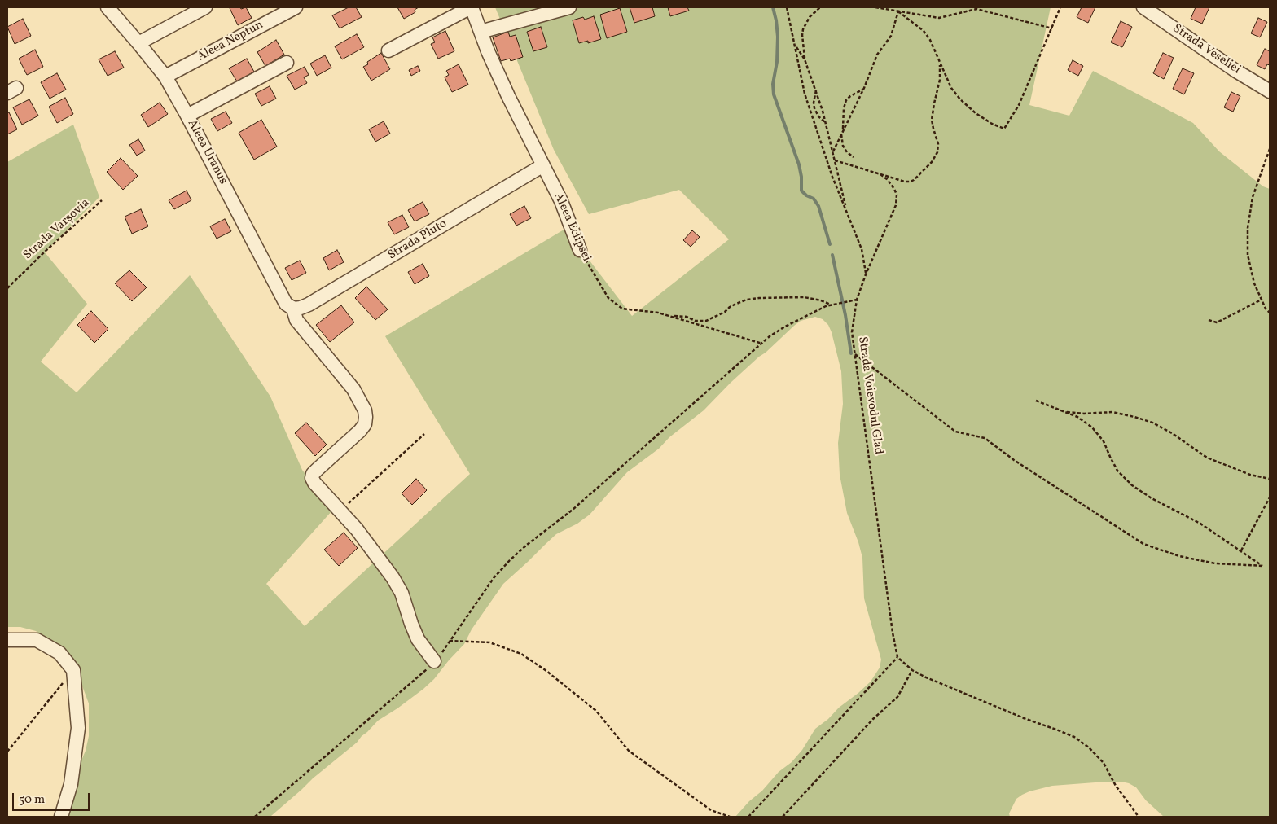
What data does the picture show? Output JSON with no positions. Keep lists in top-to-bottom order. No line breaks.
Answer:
{"streets":{"street":["Aleea Neptun","Strada Veseliei","Aleea Uranus","Aleea Eclipsei","Strada Pluto"],"path":["Strada Varșovia","Strada Voievodul Glad"]},"crossings":[["Aleea Neptun","Aleea Uranus"],["Aleea Uranus","Strada Pluto"],["Aleea Eclipsei","Strada Pluto"]],"scale_bar":"50 m"}
